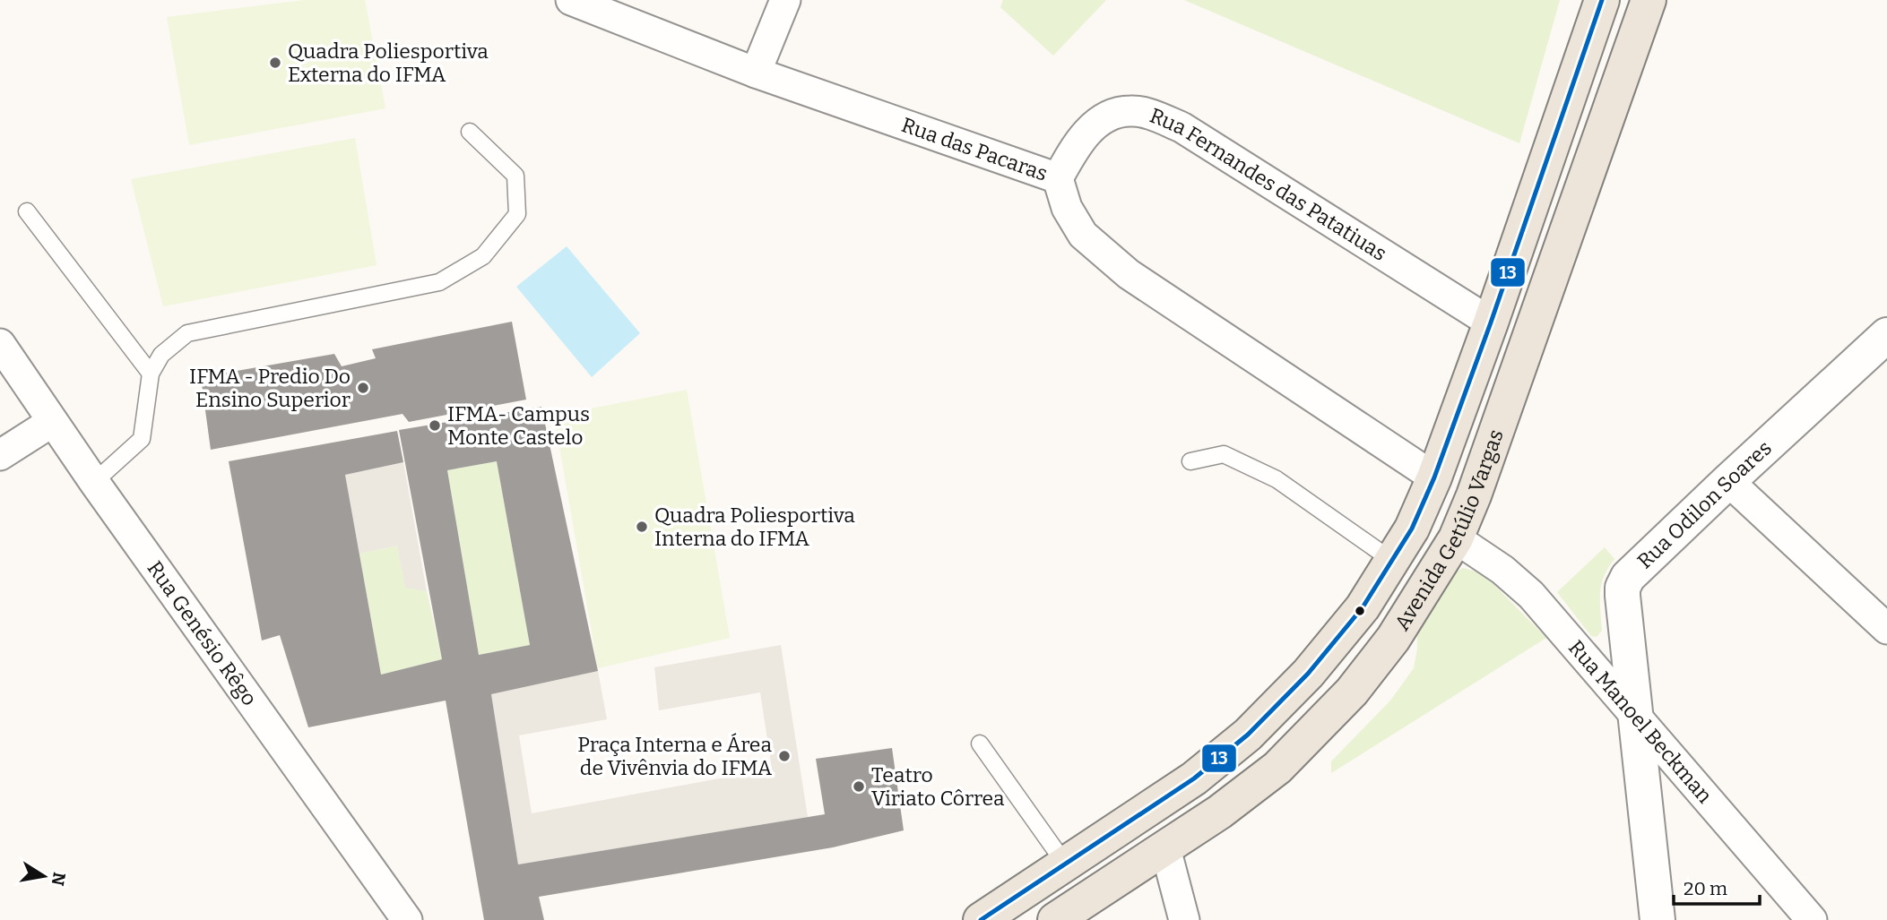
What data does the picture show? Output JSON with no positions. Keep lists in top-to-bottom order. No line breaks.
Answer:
{"streets":{"main road":["Avenida Getúlio Vargas"],"street":["Rua das Pacaras","Rua Fernandes das Patatiuas","Rua Odilon Soares","Rua Genésio Rêgo","Rua Manoel Beckman"]},"crossings":[["Rua das Pacaras","Rua Fernandes das Patatiuas"],["Rua das Pacaras","Avenida Getúlio Vargas"],["Rua Fernandes das Patatiuas","Avenida Getúlio Vargas"],["Rua Odilon Soares","Rua Manoel Beckman"],["Avenida Getúlio Vargas","Rua Manoel Beckman"]],"places":["Quadra Poliesportiva Externa do IFMA","IFMA - Predio Do Ensino Superior","IFMA- Campus Monte Castelo","Quadra Poliesportiva Interna do IFMA","Praça Interna e Área de Vivênvia do IFMA","Teatro Viriato Côrrea"],"lines":["transit line 13"],"scale_bar":"20 m","north":"right"}
